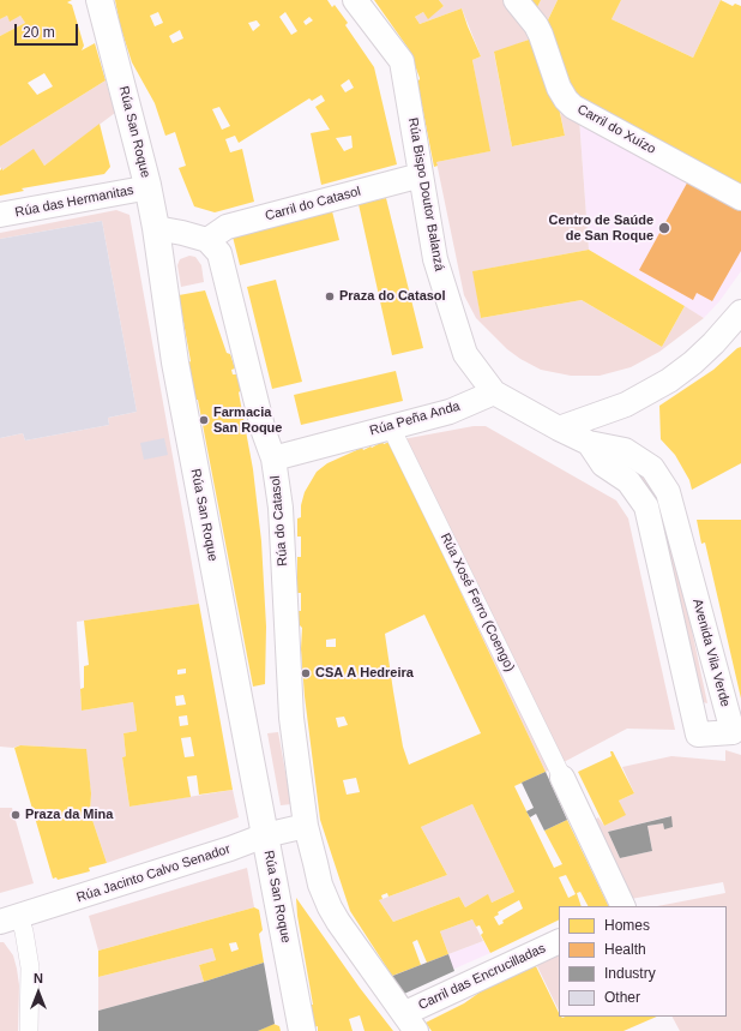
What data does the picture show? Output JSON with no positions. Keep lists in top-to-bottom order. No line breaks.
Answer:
{"streets":{"street":["Carril do Xuízo","Rúa San Roque","Rúa Bispo Doutor Balanzá","Rúa das Hermanitas","Carril do Catasol","Rúa Peña Anda","Rúa do Catasol","Rúa Xosé Ferro (Coengo)","Avenida Vila Verde","Rúa Jacinto Calvo Senador","Carril das Encrucilladas"]},"crossings":[["Rúa San Roque","Rúa das Hermanitas"],["Rúa San Roque","Rúa Jacinto Calvo Senador"],["Rúa Bispo Doutor Balanzá","Carril do Catasol"],["Rúa Bispo Doutor Balanzá","Rúa Peña Anda"],["Carril do Catasol","Rúa do Catasol"],["Rúa Peña Anda","Rúa do Catasol"],["Rúa Peña Anda","Rúa Xosé Ferro (Coengo)"],["Rúa do Catasol","Rúa Jacinto Calvo Senador"],["Rúa do Catasol","Carril das Encrucilladas"]],"places":["Centro de Saúde de San Roque","Praza do Catasol","Farmacia San Roque","CSA A Hedreira","Praza da Mina"],"legend":["Homes","Health","Industry","Other"],"scale_bar":"20 m","north":"top"}
